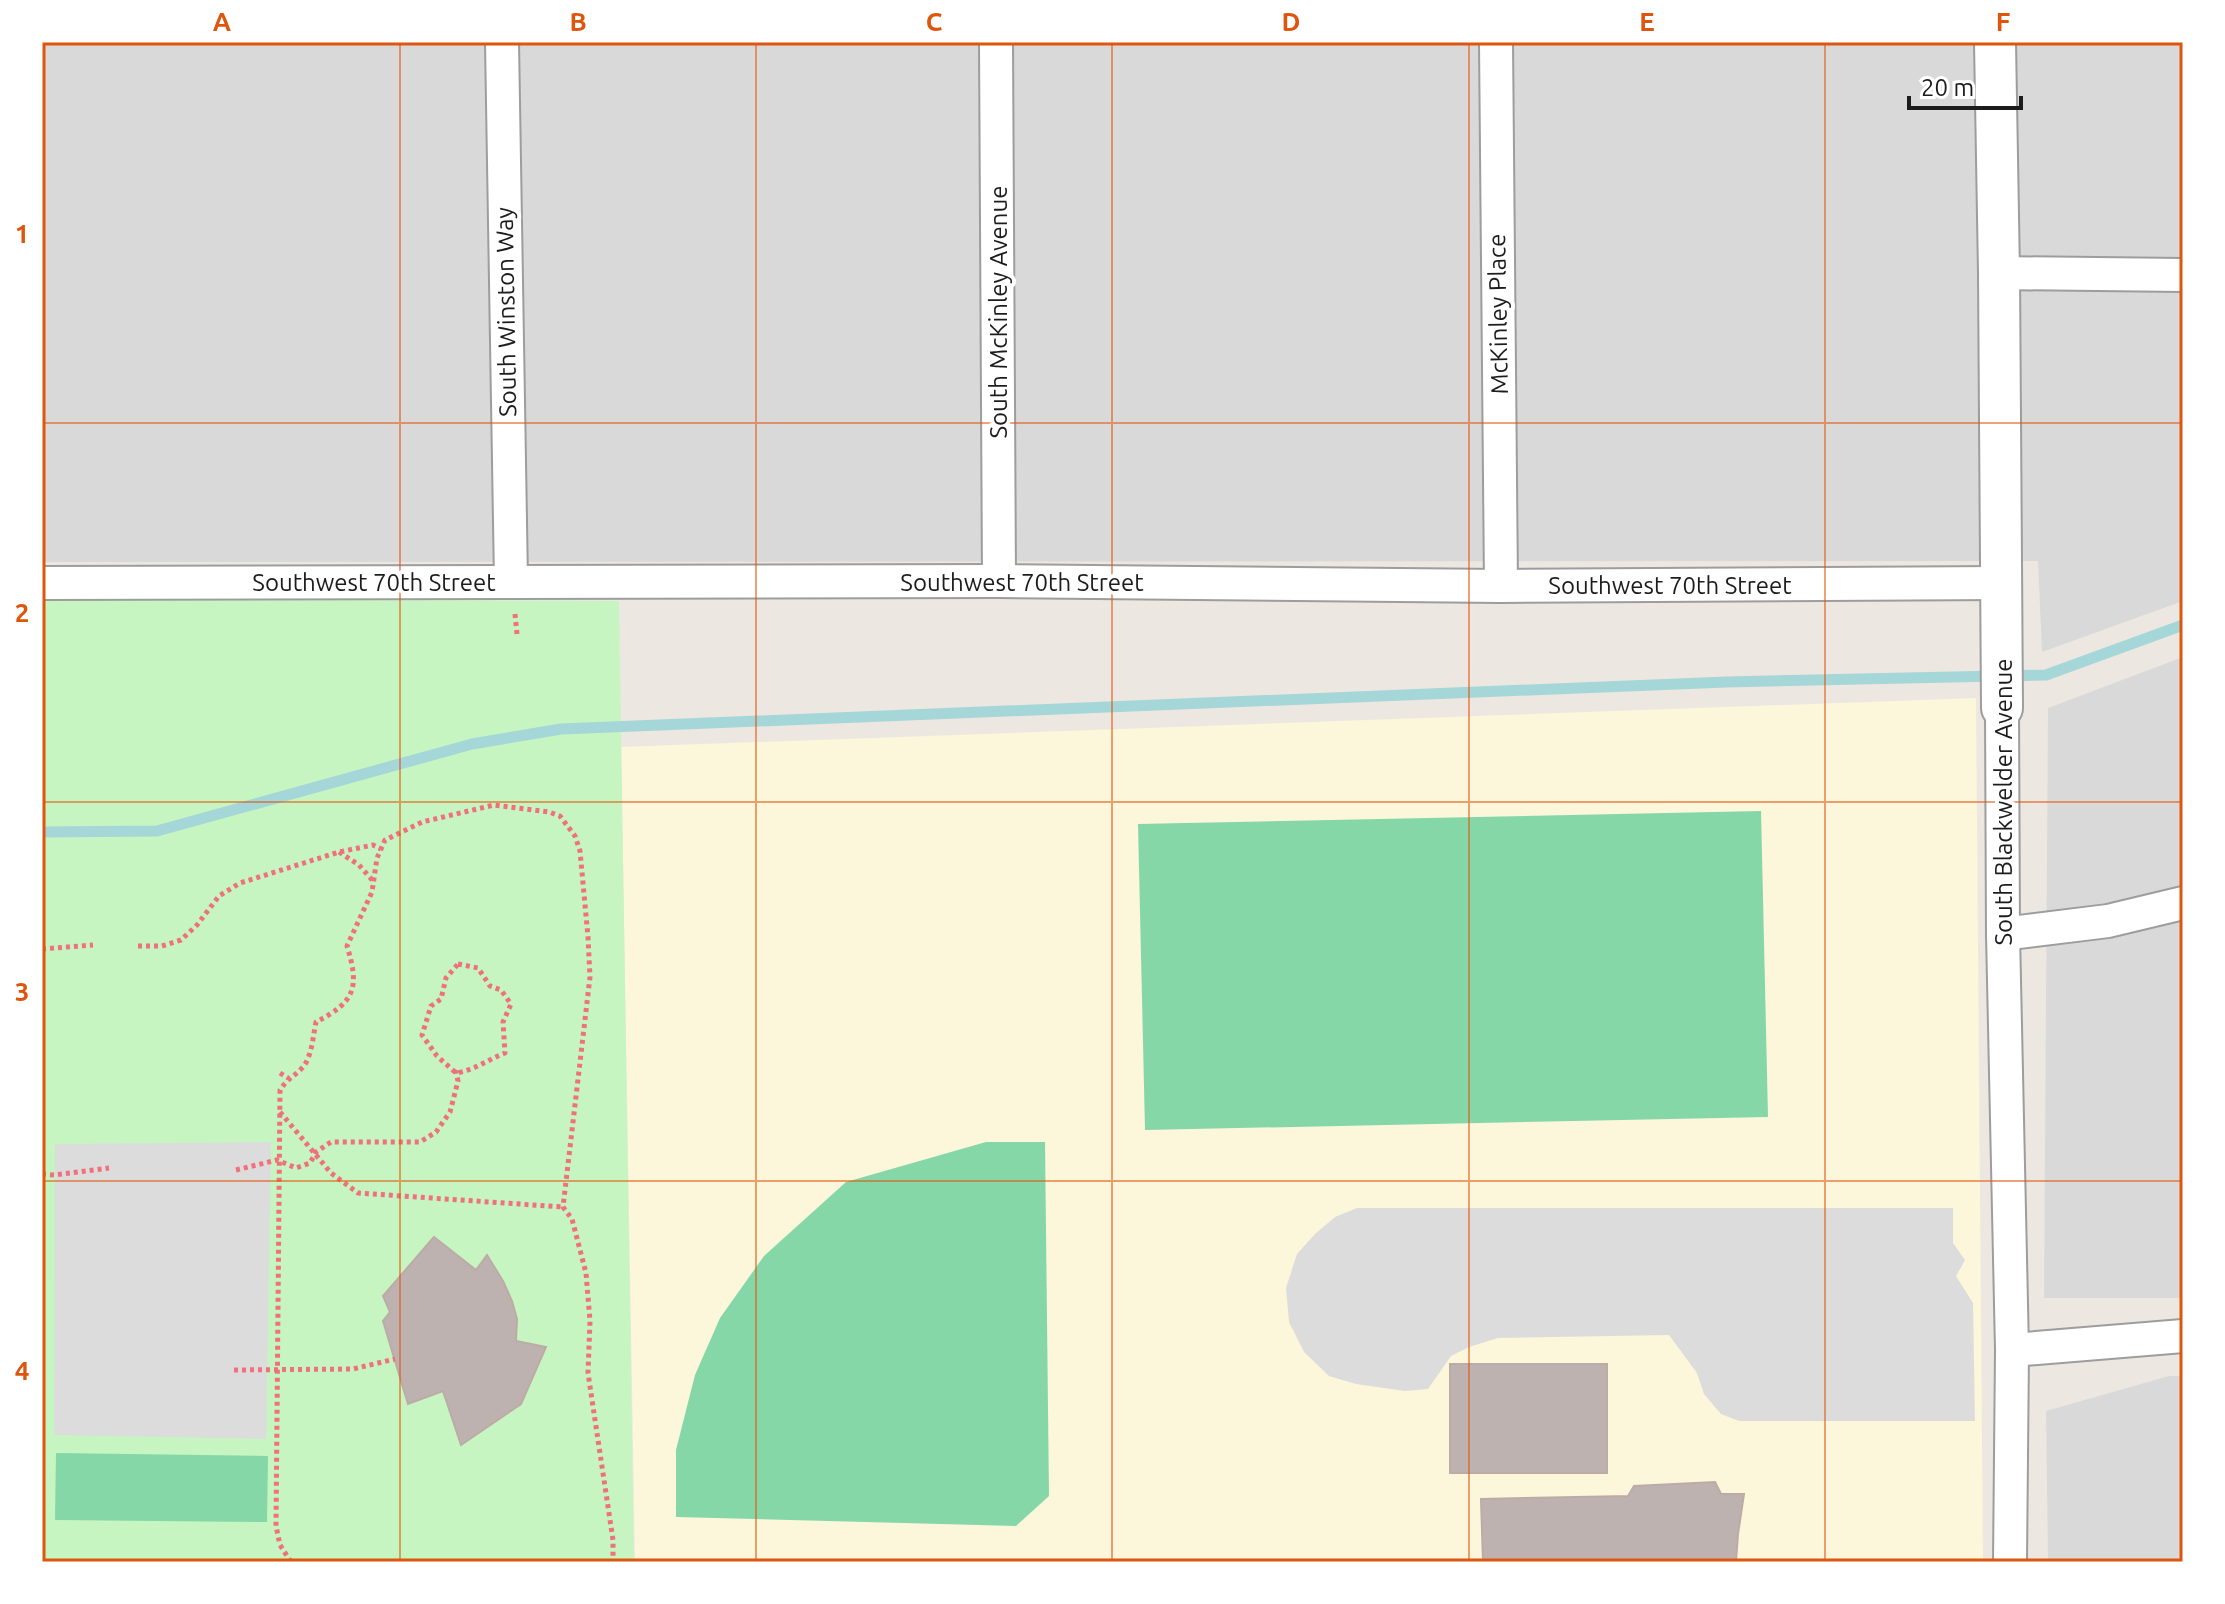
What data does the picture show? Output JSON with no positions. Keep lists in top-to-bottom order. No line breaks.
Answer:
{"streets":{"street":["South Winston Way","South McKinley Avenue","McKinley Place","Southwest 70th Street","South Blackwelder Avenue"]},"crossings":[["South Winston Way","Southwest 70th Street"],["South McKinley Avenue","Southwest 70th Street"],["McKinley Place","Southwest 70th Street"],["Southwest 70th Street","South Blackwelder Avenue"]],"scale_bar":"20 m","grid":{"columns":["A","B","C","D","E","F"],"rows":["1","2","3","4"]}}
